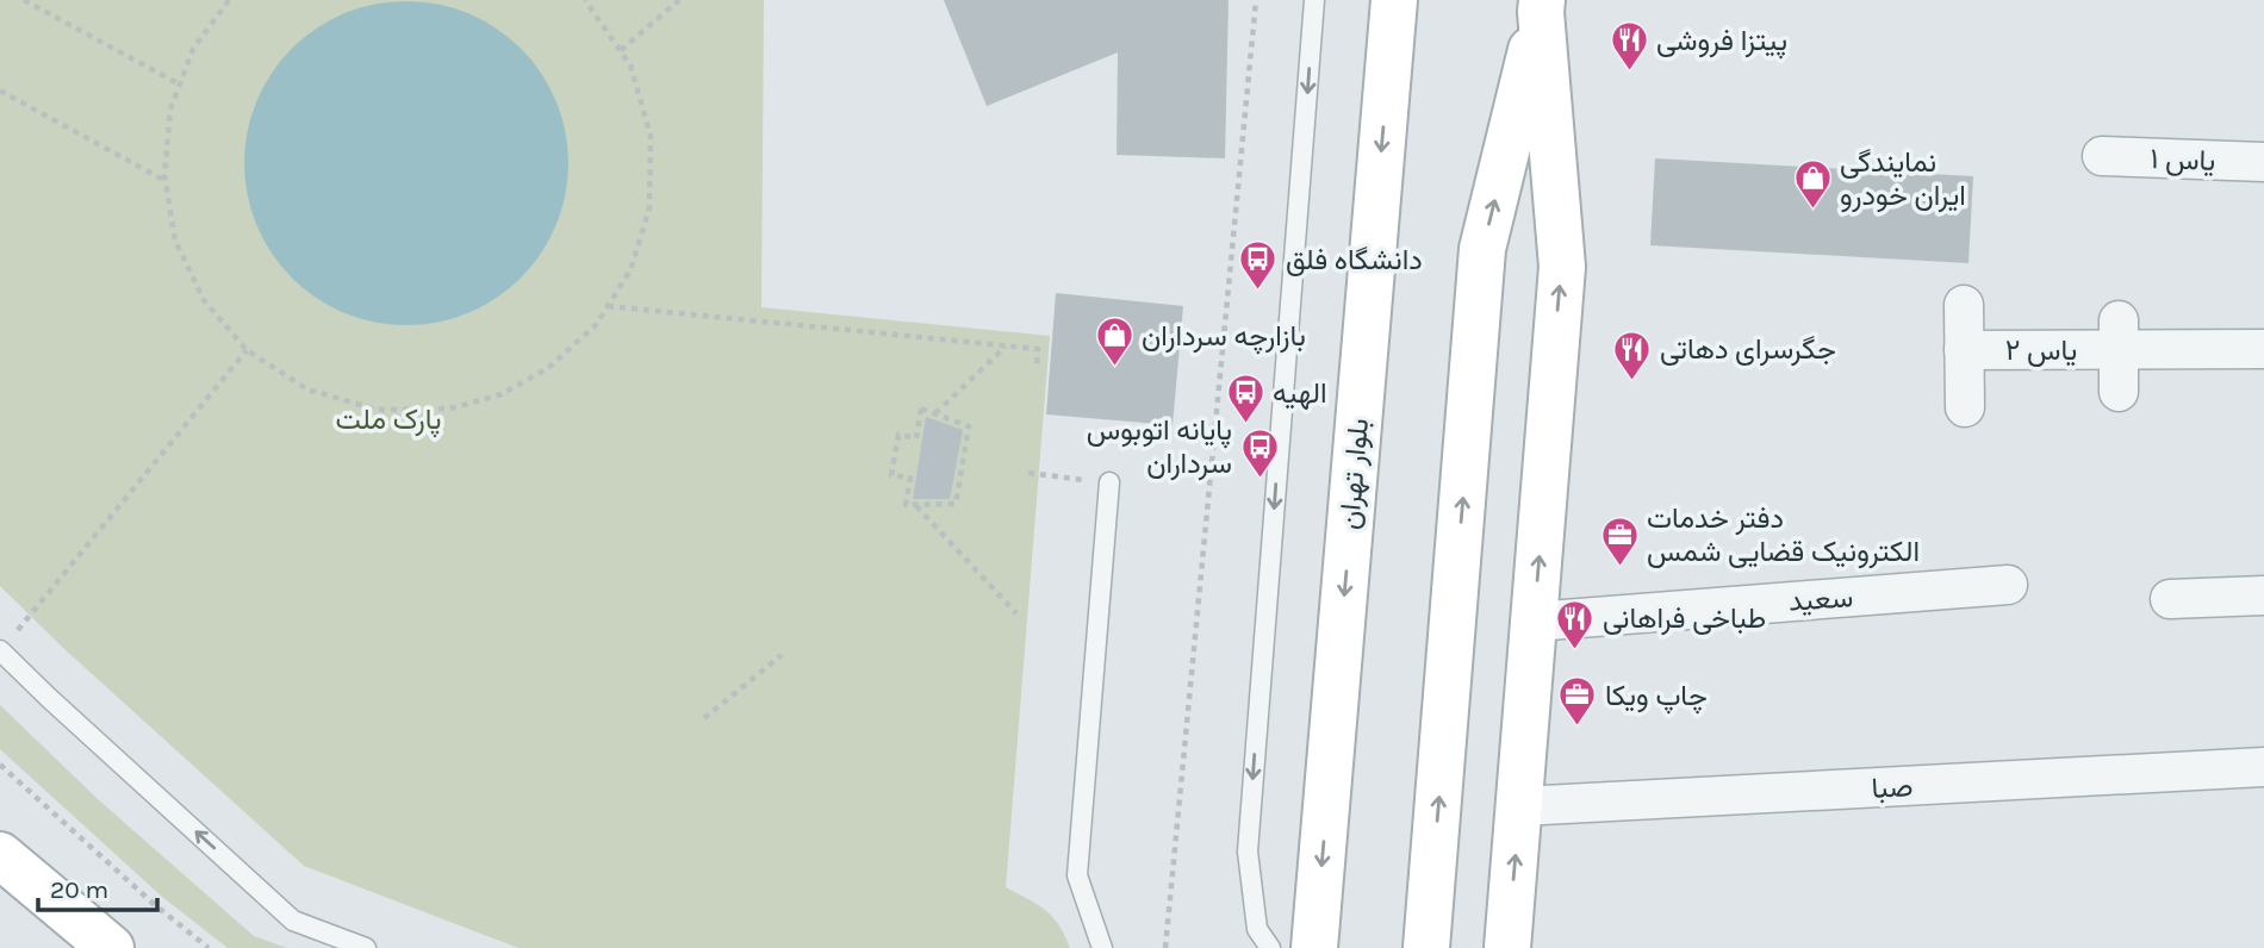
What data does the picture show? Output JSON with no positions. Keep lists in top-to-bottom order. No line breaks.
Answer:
{"streets":{"main road":["بلوار تهران"],"street":["یاس ۱","یاس ۲","سعید","صبا"]},"parks":["پارک ملت"],"places":{"restaurant":["پیتزا فروشی","جگرسرای دهاتی","طباخی فراهانی"],"shop":["نمایندگی ایران خودرو","بازارچه سرداران"],"bus stop":["دانشگاه فلق","الهیه","پایانه اتوبوس سرداران"],"office":["دفتر خدمات الکترونیک قضایی شمس","چاپ ویکا"]},"scale_bar":"20 m"}
